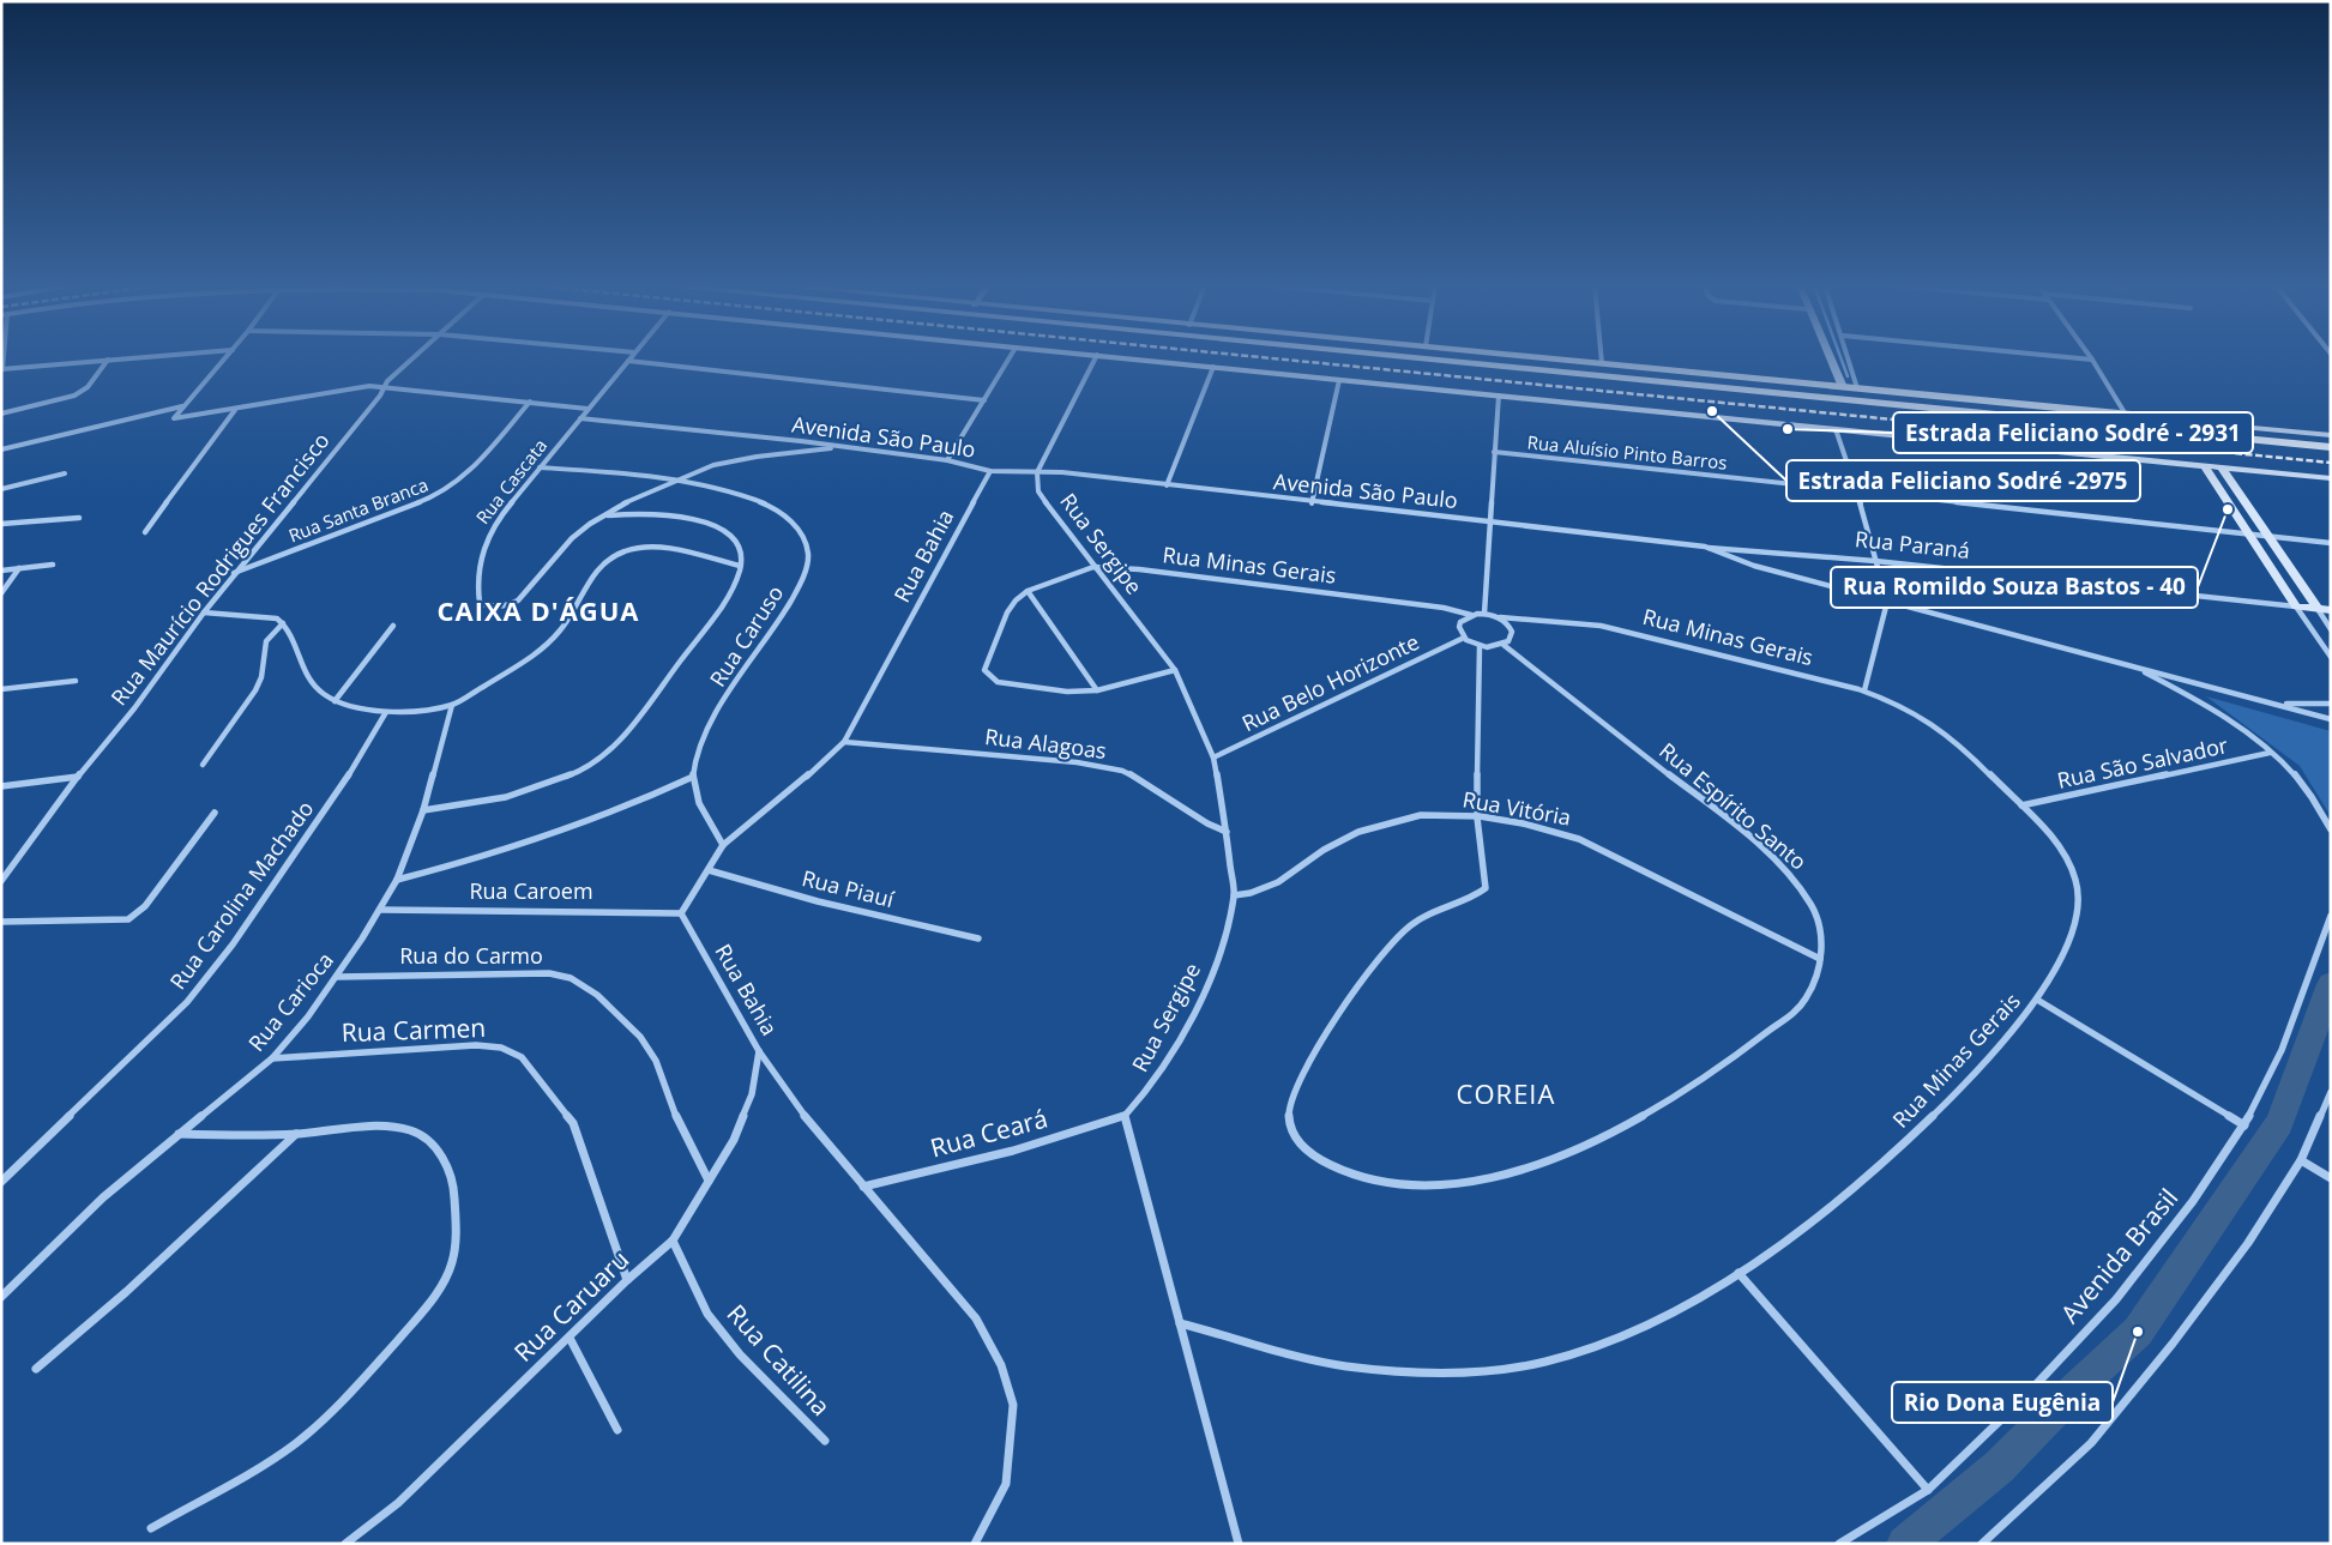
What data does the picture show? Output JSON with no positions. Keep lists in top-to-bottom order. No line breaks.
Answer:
{"streets":{"main road":["Rua Paraná"],"street":["Avenida São Paulo","Rua Aluísio Pinto Barros","Rua Cascata","Rua Santa Branca","Rua Sergipe","Rua Bahia","Rua Minas Gerais","Rua Maurício Rodrigues Francisco","Rua Caruso","Rua Belo Horizonte","Rua Alagoas","Rua São Salvador","Rua Espírito Santo","Rua Vitória","Rua Piauí","Rua Caroem","Rua Carolina Machado","Rua do Carmo","Rua Carioca","Rua Carmen","Rua Ceará","Avenida Brasil","Rua Caruaru","Rua Catilina"]},"crossings":[["Avenida São Paulo","Rua Cascata"],["Avenida São Paulo","Rua Sergipe"],["Avenida São Paulo","Rua Paraná"],["Avenida São Paulo","Rua Bahia"],["Avenida São Paulo","Rua São Salvador"],["Rua Cascata","Rua Caruso"],["Rua Santa Branca","Rua Maurício Rodrigues Francisco"],["Rua Sergipe","Rua Minas Gerais"],["Rua Sergipe","Rua Belo Horizonte"],["Rua Sergipe","Rua Alagoas"],["Rua Sergipe","Rua Vitória"],["Rua Sergipe","Rua Ceará"],["Rua Bahia","Rua Caruso"],["Rua Bahia","Rua Alagoas"],["Rua Bahia","Rua Piauí"],["Rua Bahia","Rua Caroem"],["Rua Bahia","Rua Ceará"],["Rua Bahia","Rua Caruaru"],["Rua Minas Gerais","Rua Belo Horizonte"],["Rua Minas Gerais","Rua São Salvador"],["Rua Minas Gerais","Rua Espírito Santo"],["Rua Belo Horizonte","Rua Espírito Santo"],["Rua Espírito Santo","Rua Vitória"],["Rua Caroem","Rua Carioca"],["Rua do Carmo","Rua Carioca"],["Rua do Carmo","Rua Caruaru"],["Rua Carioca","Rua Carmen"],["Rua Carmen","Rua Caruaru"],["Rua Caruaru","Rua Catilina"]],"districts":["CAIXA D'ÁGUA","COREIA"],"places":["Estrada Feliciano Sodré -2975","Estrada Feliciano Sodré - 2931","Rua Romildo Souza Bastos - 40","Rio Dona Eugênia"]}
